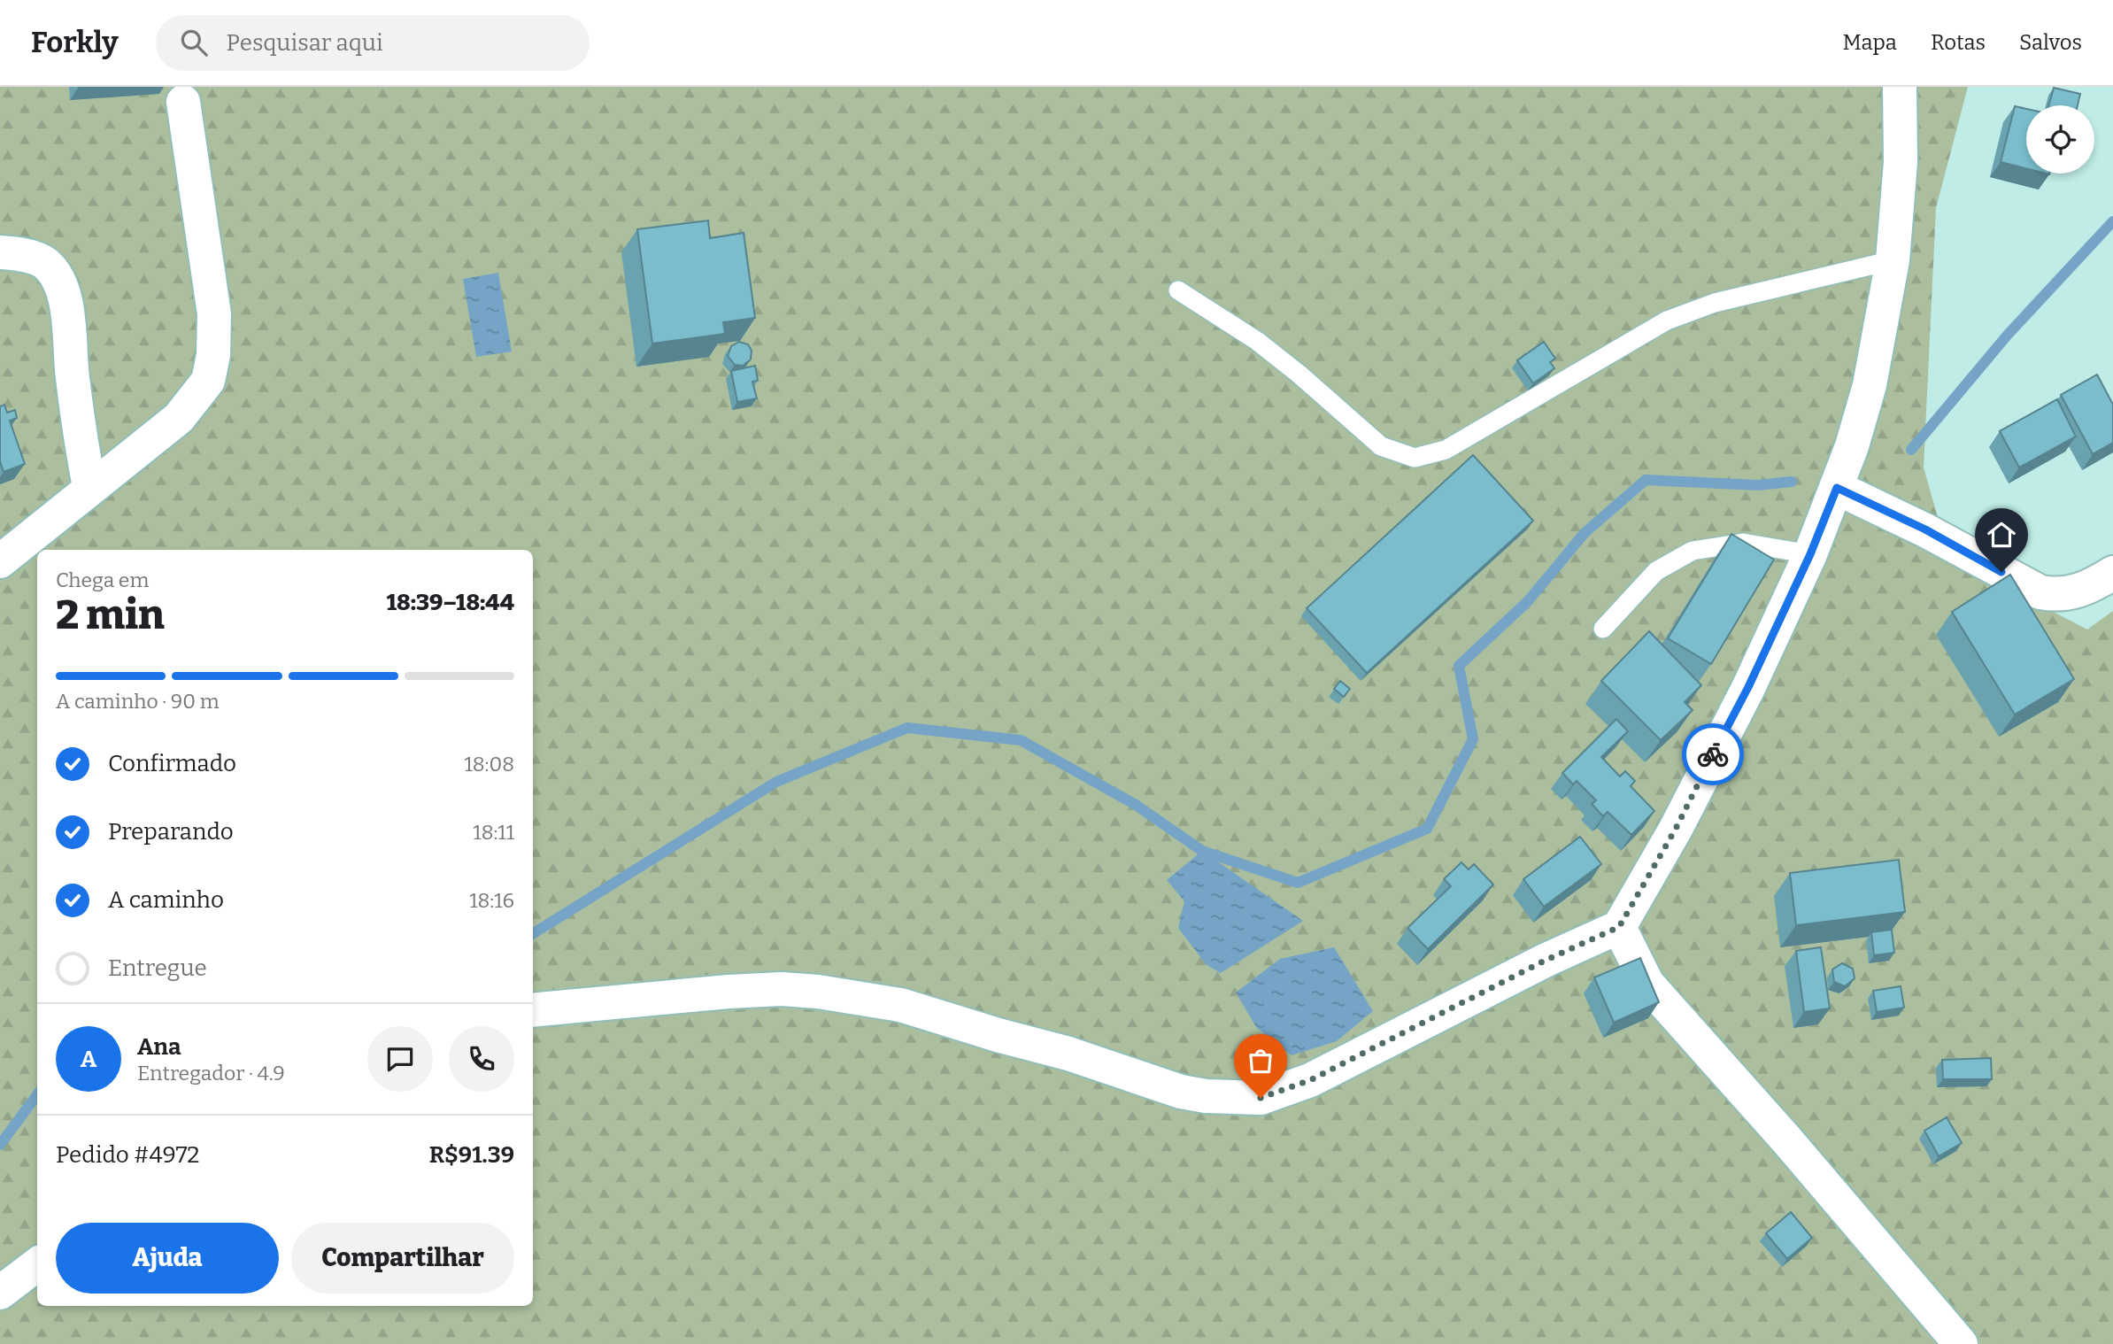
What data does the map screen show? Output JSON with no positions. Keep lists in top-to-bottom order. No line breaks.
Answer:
{"page":{"header":"Forkly","search":"Pesquisar aqui","nav":["Mapa","Rotas","Salvos"],"heading":["2 min","Chega em","18:39–18:44"],"panel":["Ana","Entregador · 4.9","Pedido #4972","R$91.39"],"bar":"A caminho · 90 m","list":[["Confirmado","18:08"],["Preparando","18:11"],["A caminho","18:16"],"Entregue"],"round":"A","buttons":["Ajuda","Compartilhar"]}}
